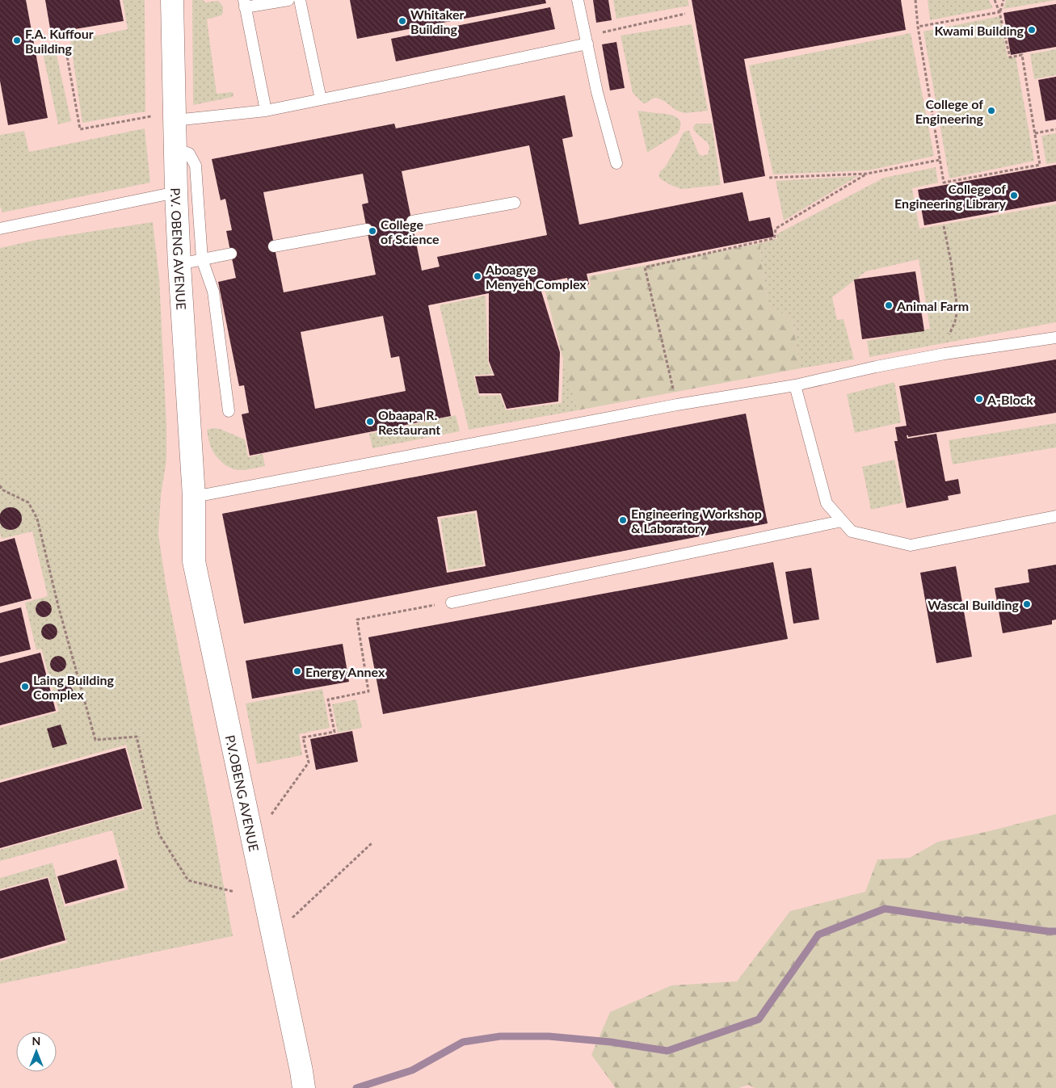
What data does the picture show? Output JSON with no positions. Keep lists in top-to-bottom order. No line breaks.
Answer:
{"streets":{"street":["P.V. OBENG AVENUE","P.V.OBENG AVENUE"]},"crossings":[["P.V. OBENG AVENUE","P.V.OBENG AVENUE"]],"places":["Whitaker Building","Kwami Building","F.A. Kuffour Building","College of Engineering","College of Engineering Library","College of Science","Aboagye Menyeh Complex","Animal Farm","A-Block","Obaapa R. Restaurant","Engineering Workshop & Laboratory","Wascal Building","Energy Annex","Laing Building Complex"],"north":"top"}
